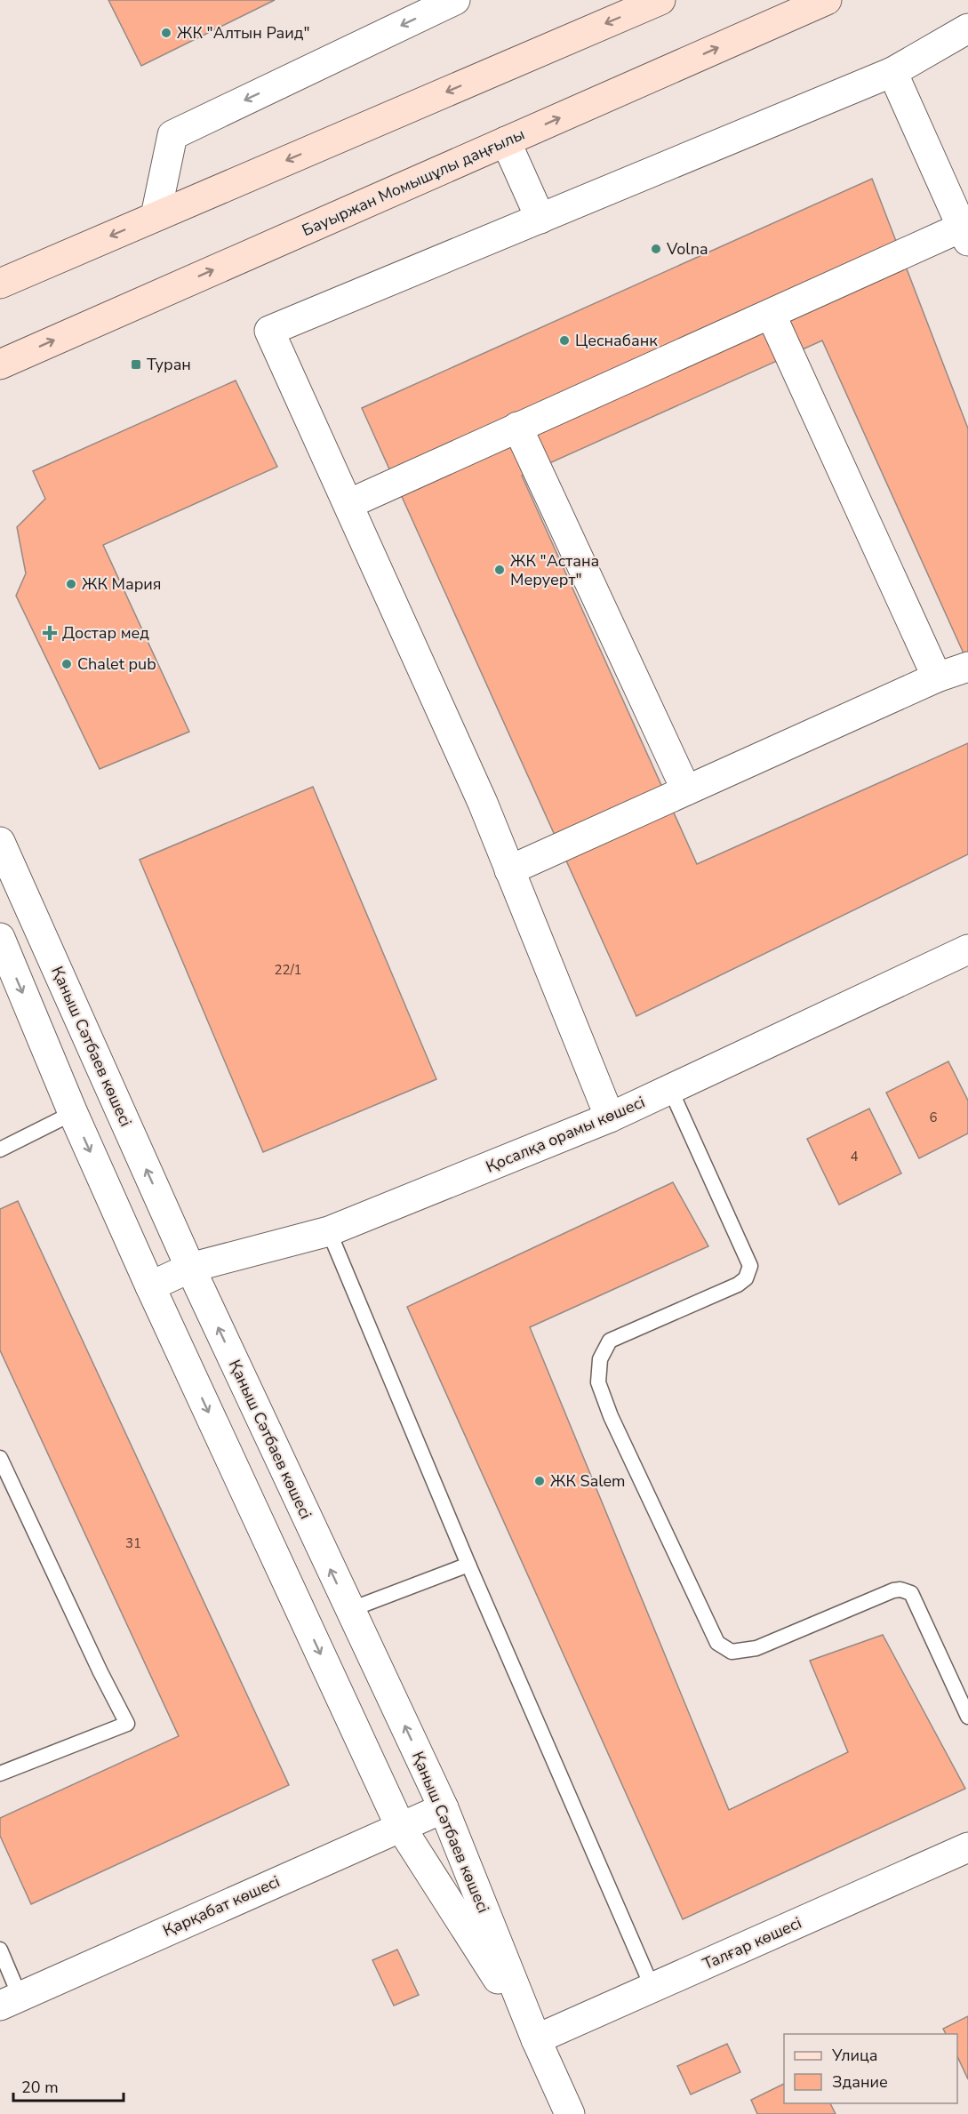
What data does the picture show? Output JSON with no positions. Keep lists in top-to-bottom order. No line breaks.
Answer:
{"streets":{"main road":["Бауыржан Момышұлы даңғылы"],"street":["Қаныш Сәтбаев көшесі","Қосалқа орамы көшесі","Қарқабат көшесі","Талғар көшесі"]},"crossings":[["Қаныш Сәтбаев көшесі","Қосалқа орамы көшесі"],["Қаныш Сәтбаев көшесі","Қарқабат көшесі"],["Қаныш Сәтбаев көшесі","Талғар көшесі"]],"places":{"other":["ЖК \"Алтын Раид\"","Volna","Цеснабанк","ЖК \"Астана Меруерт\"","ЖК Мария","Chalet pub","ЖК Salem"],"transit":["Туран"],"health":["Достар мед"]},"house_numbers":["22/1","6","4","31"],"legend":["Улица","Здание"],"scale_bar":"20 m"}
